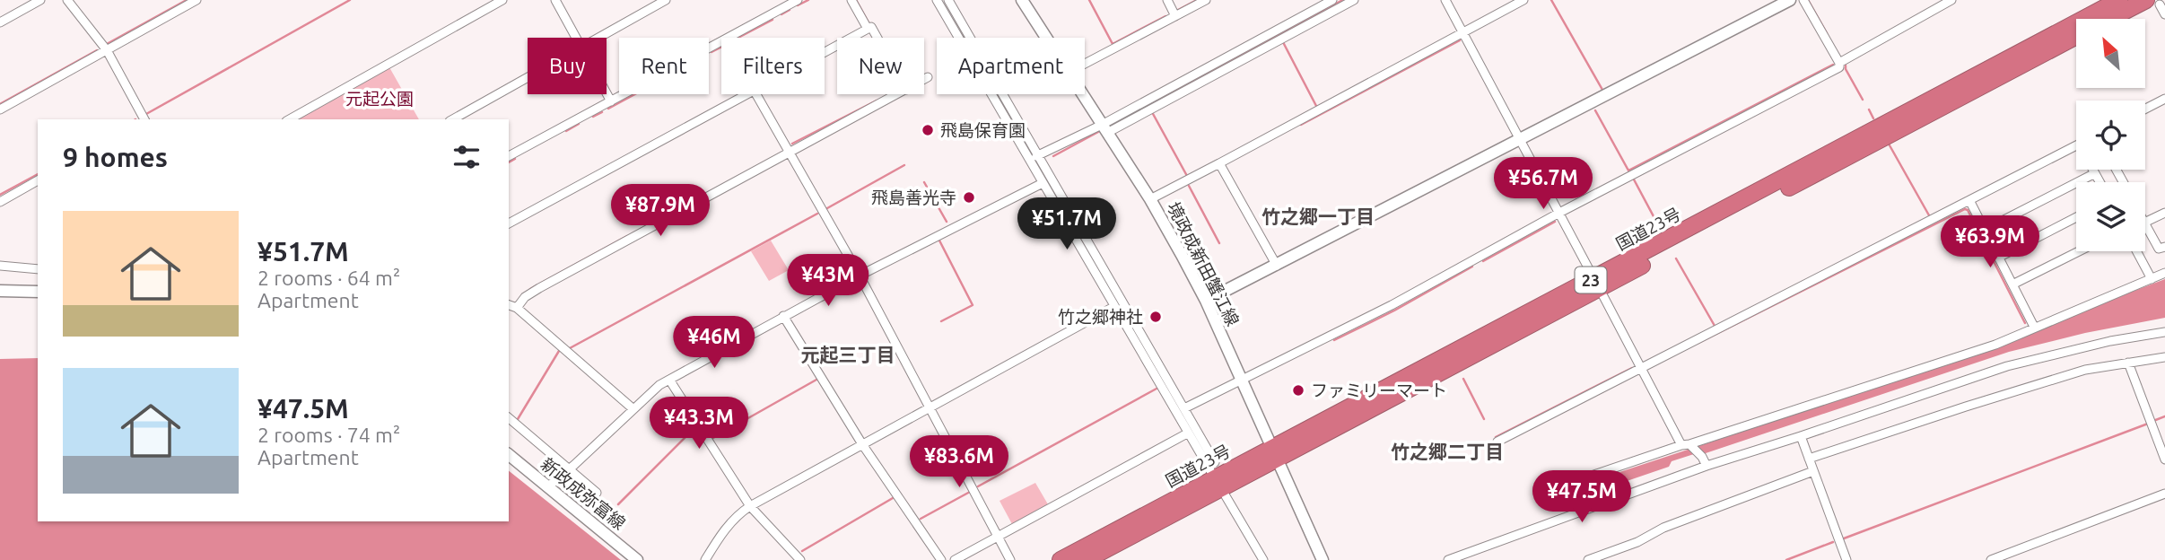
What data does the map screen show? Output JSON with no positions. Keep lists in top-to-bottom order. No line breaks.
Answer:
{"streets":{"highway":["国道23号","23"],"main road":["境政成新田蟹江線","新政成弥富線"]},"crossings":[["国道23号","境政成新田蟹江線"]],"districts":["竹之郷一丁目","元起三丁目","竹之郷二丁目"],"parks":["元起公園"],"places":["飛島保育園","飛島善光寺","竹之郷神社","ファミリーマート"],"north":"top left","page":{"chip":["Buy","Rent","Filters","New","Apartment"],"heading":"9 homes","price":["¥56.7M","¥87.9M","¥51.7M","¥63.9M","¥43M","¥46M","¥43.3M","¥83.6M","¥47.5M"],"list":[{"name":"¥51.7M","note":"2 rooms · 64 m² · Apartment"},{"name":"¥47.5M","note":"2 rooms · 74 m² · Apartment"}]}}
